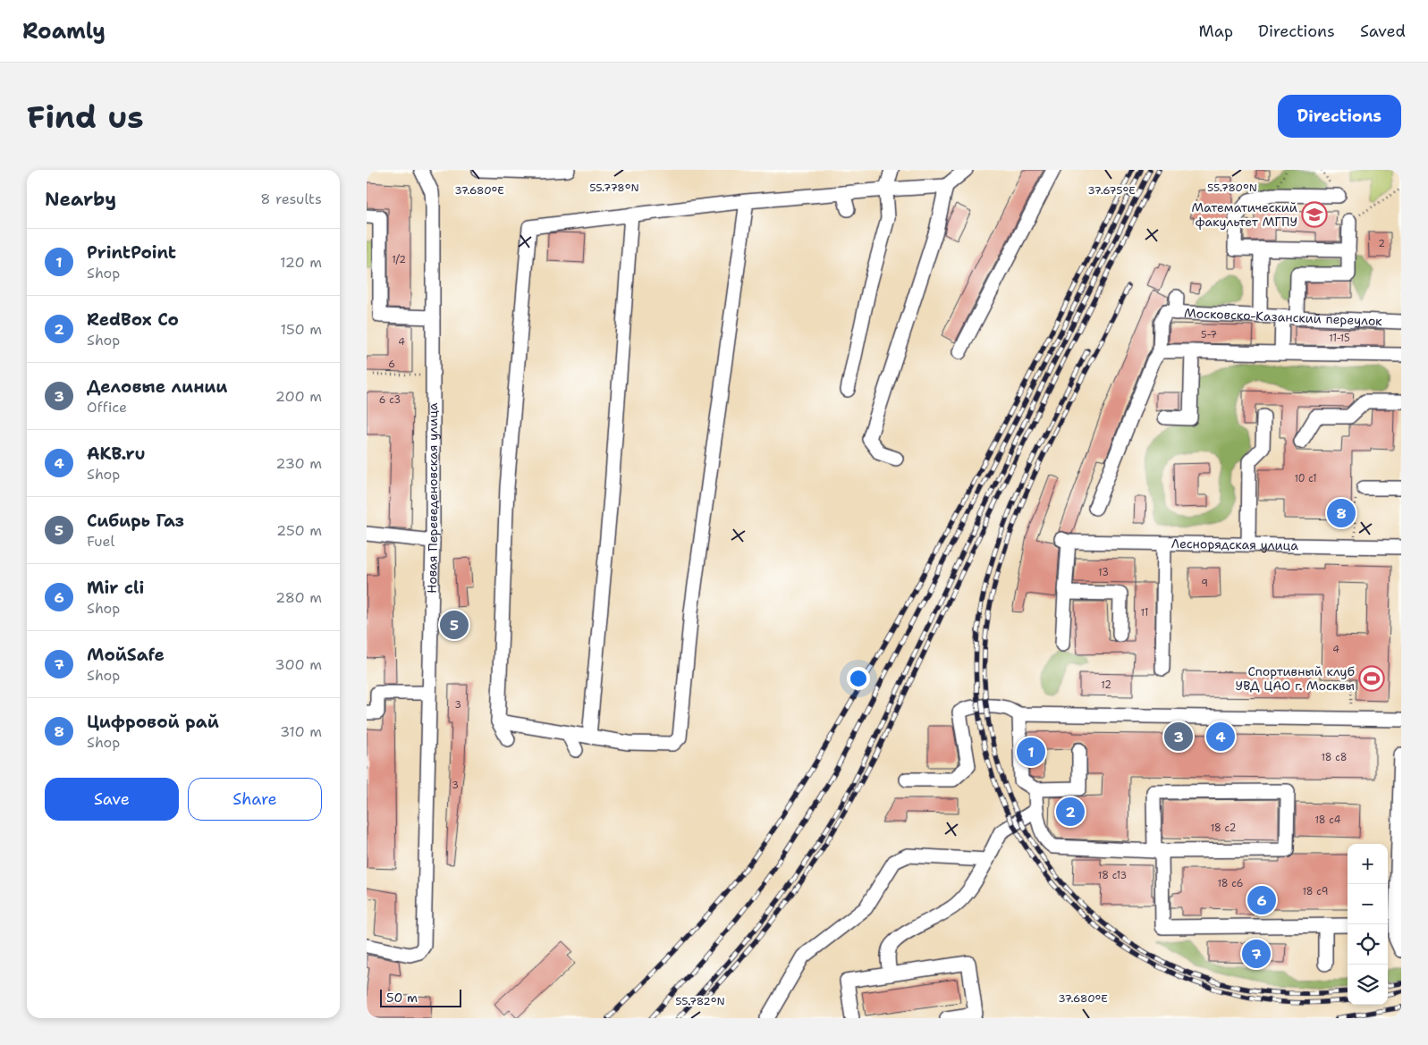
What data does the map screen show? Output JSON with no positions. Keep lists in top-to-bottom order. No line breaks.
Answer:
{"streets":{"street":["Московско-Казанский переулок","Новая Переведеновская улица","Леснорядская улица"]},"places":{"school or university":["Математический факультет МГПУ"],"sports":["Спортивный клуб УВД ЦАО г. Москвы"]},"house_numbers":["2","1/2","5-7","11-15","4","6","6 с3","10 с1","13","9","11","4","12","3","18 с8","3","18 с4","18 с2","18 с13","18 с6","18 с9"],"scale_bar":"50 m","page":{"header":"Roamly","nav":["Map","Directions","Saved"],"buttons":["Directions",["Save","Share"]],"title":"Find us","heading":["Nearby","8 results"],"list":[{"mark":"1","name":"PrintPoint","note":"Shop","value":"120 m"},{"mark":"2","name":"RedBox Co","note":"Shop","value":"150 m"},{"mark":"3","name":"Деловые линии","note":"Office","value":"200 m"},{"mark":"4","name":"AKB.ru","note":"Shop","value":"230 m"},{"mark":"5","name":"Сибирь Газ","note":"Fuel","value":"250 m"},{"mark":"6","name":"Mir cli","note":"Shop","value":"280 m"},{"mark":"7","name":"МойSafe","note":"Shop","value":"300 m"},{"mark":"8","name":"Цифровой рай","note":"Shop","value":"310 m"}],"pins":["8","5","3","4","1","2","6","7"],"map_buttons":["+","−"],"scale":"50 m"},"coordinates":["55.778°N","55.780°N","37.680°E","37.675°E","55.782°N"]}
